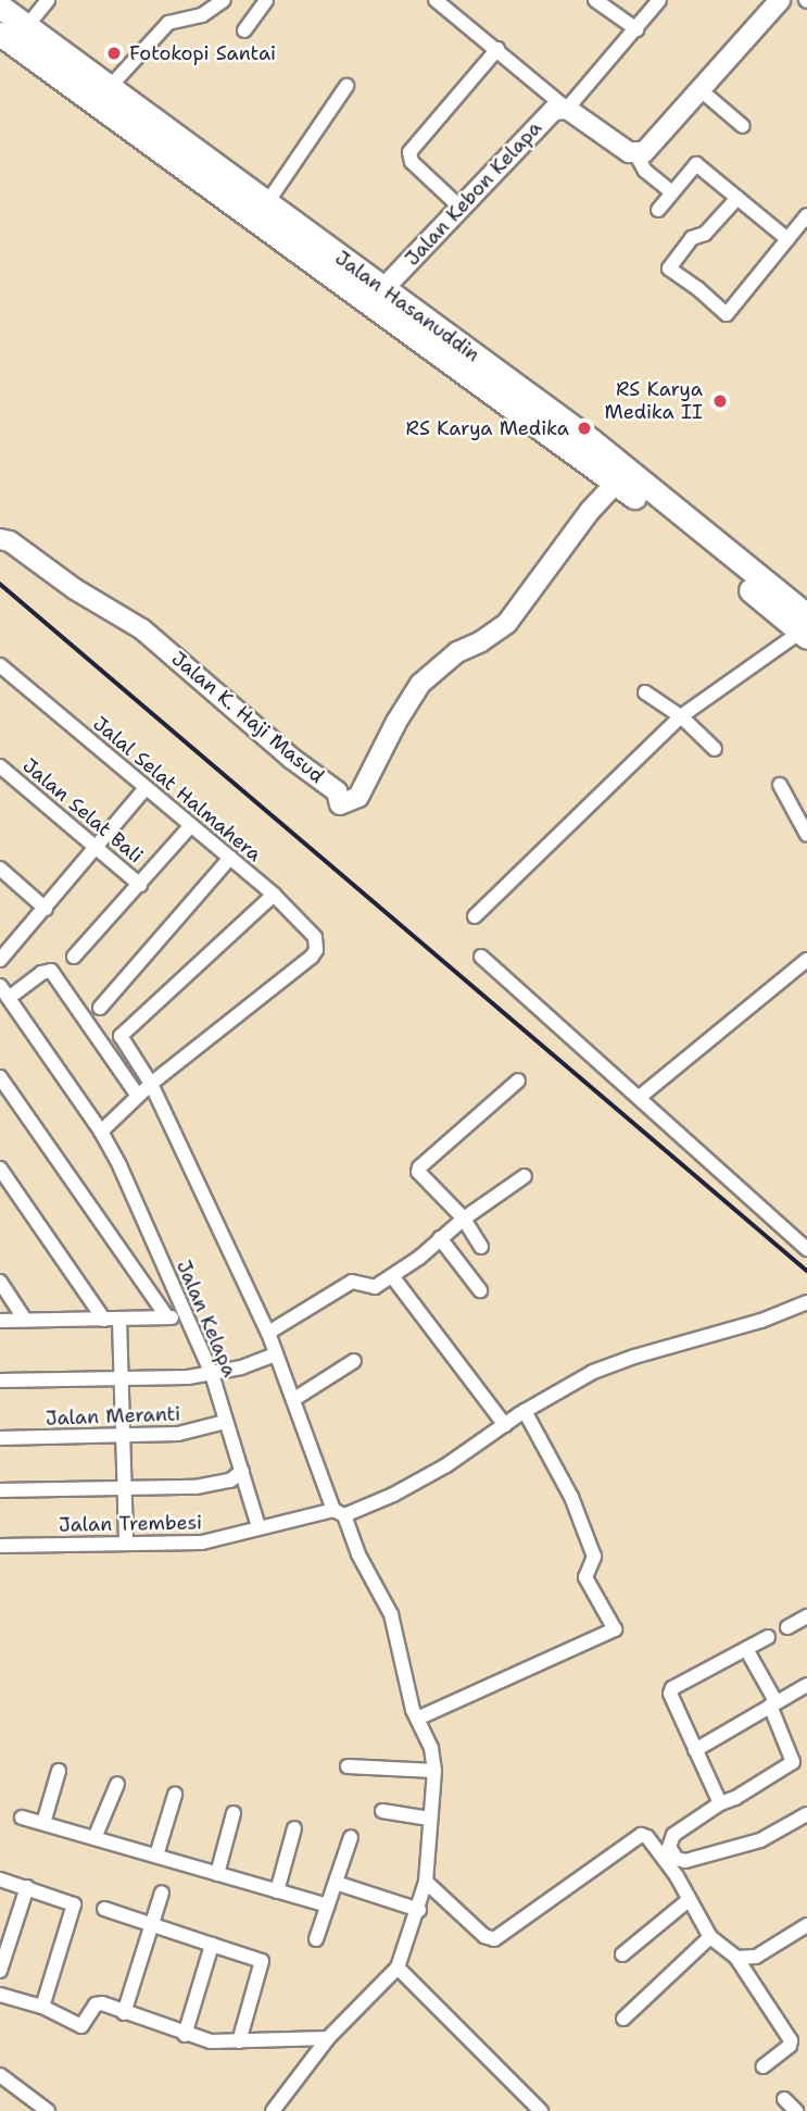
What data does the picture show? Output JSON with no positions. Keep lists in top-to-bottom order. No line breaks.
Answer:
{"streets":{"highway":["Jalan Hasanuddin"],"street":["Jalan Kebon Kelapa","Jalan K. Haji Masud","Jalal Selat Halmahera","Jalan Selat Bali","Jalan Kelapa","Jalan Meranti","Jalan Trembesi"]},"crossings":[["Jalan Kebon Kelapa","Jalan Hasanuddin"],["Jalan Hasanuddin","Jalan K. Haji Masud"],["Jalan Kelapa","Jalan Meranti"],["Jalan Kelapa","Jalan Trembesi"]],"places":["Fotokopi Santai","RS Karya Medika II","RS Karya Medika"]}
